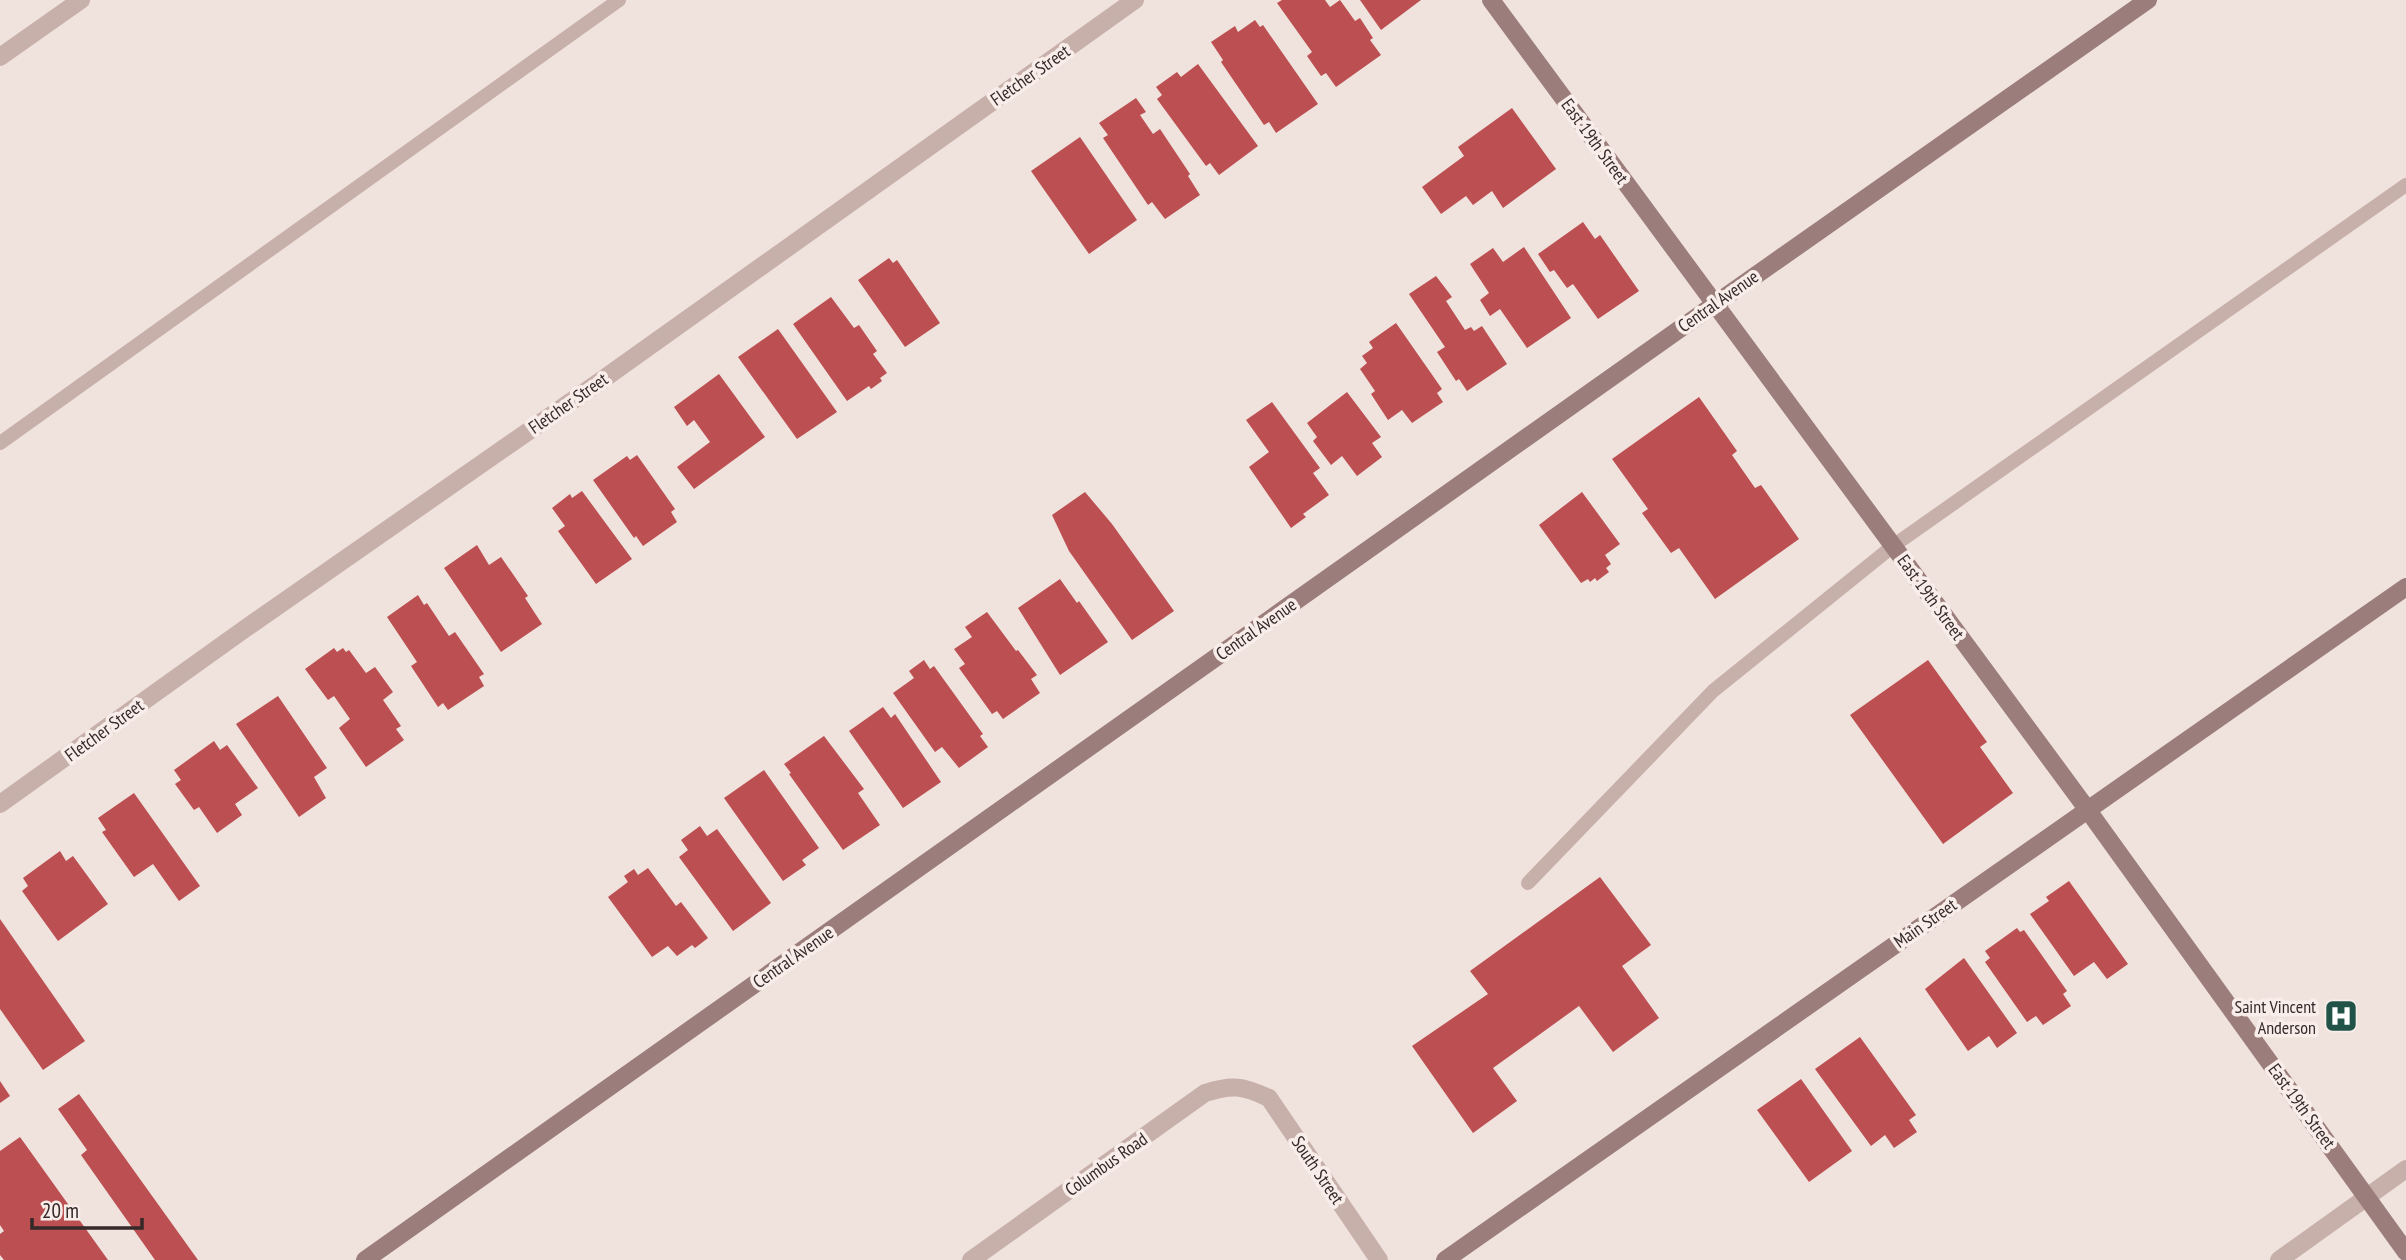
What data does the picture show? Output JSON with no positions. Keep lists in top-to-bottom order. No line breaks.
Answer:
{"streets":{"street":["Fletcher Street","East 19th Street","Central Avenue","Main Street","Columbus Road","South Street"]},"crossings":[["East 19th Street","Central Avenue"],["East 19th Street","Main Street"],["Columbus Road","South Street"]],"places":{"hospital":["Saint Vincent Anderson"]},"scale_bar":"20 m"}
